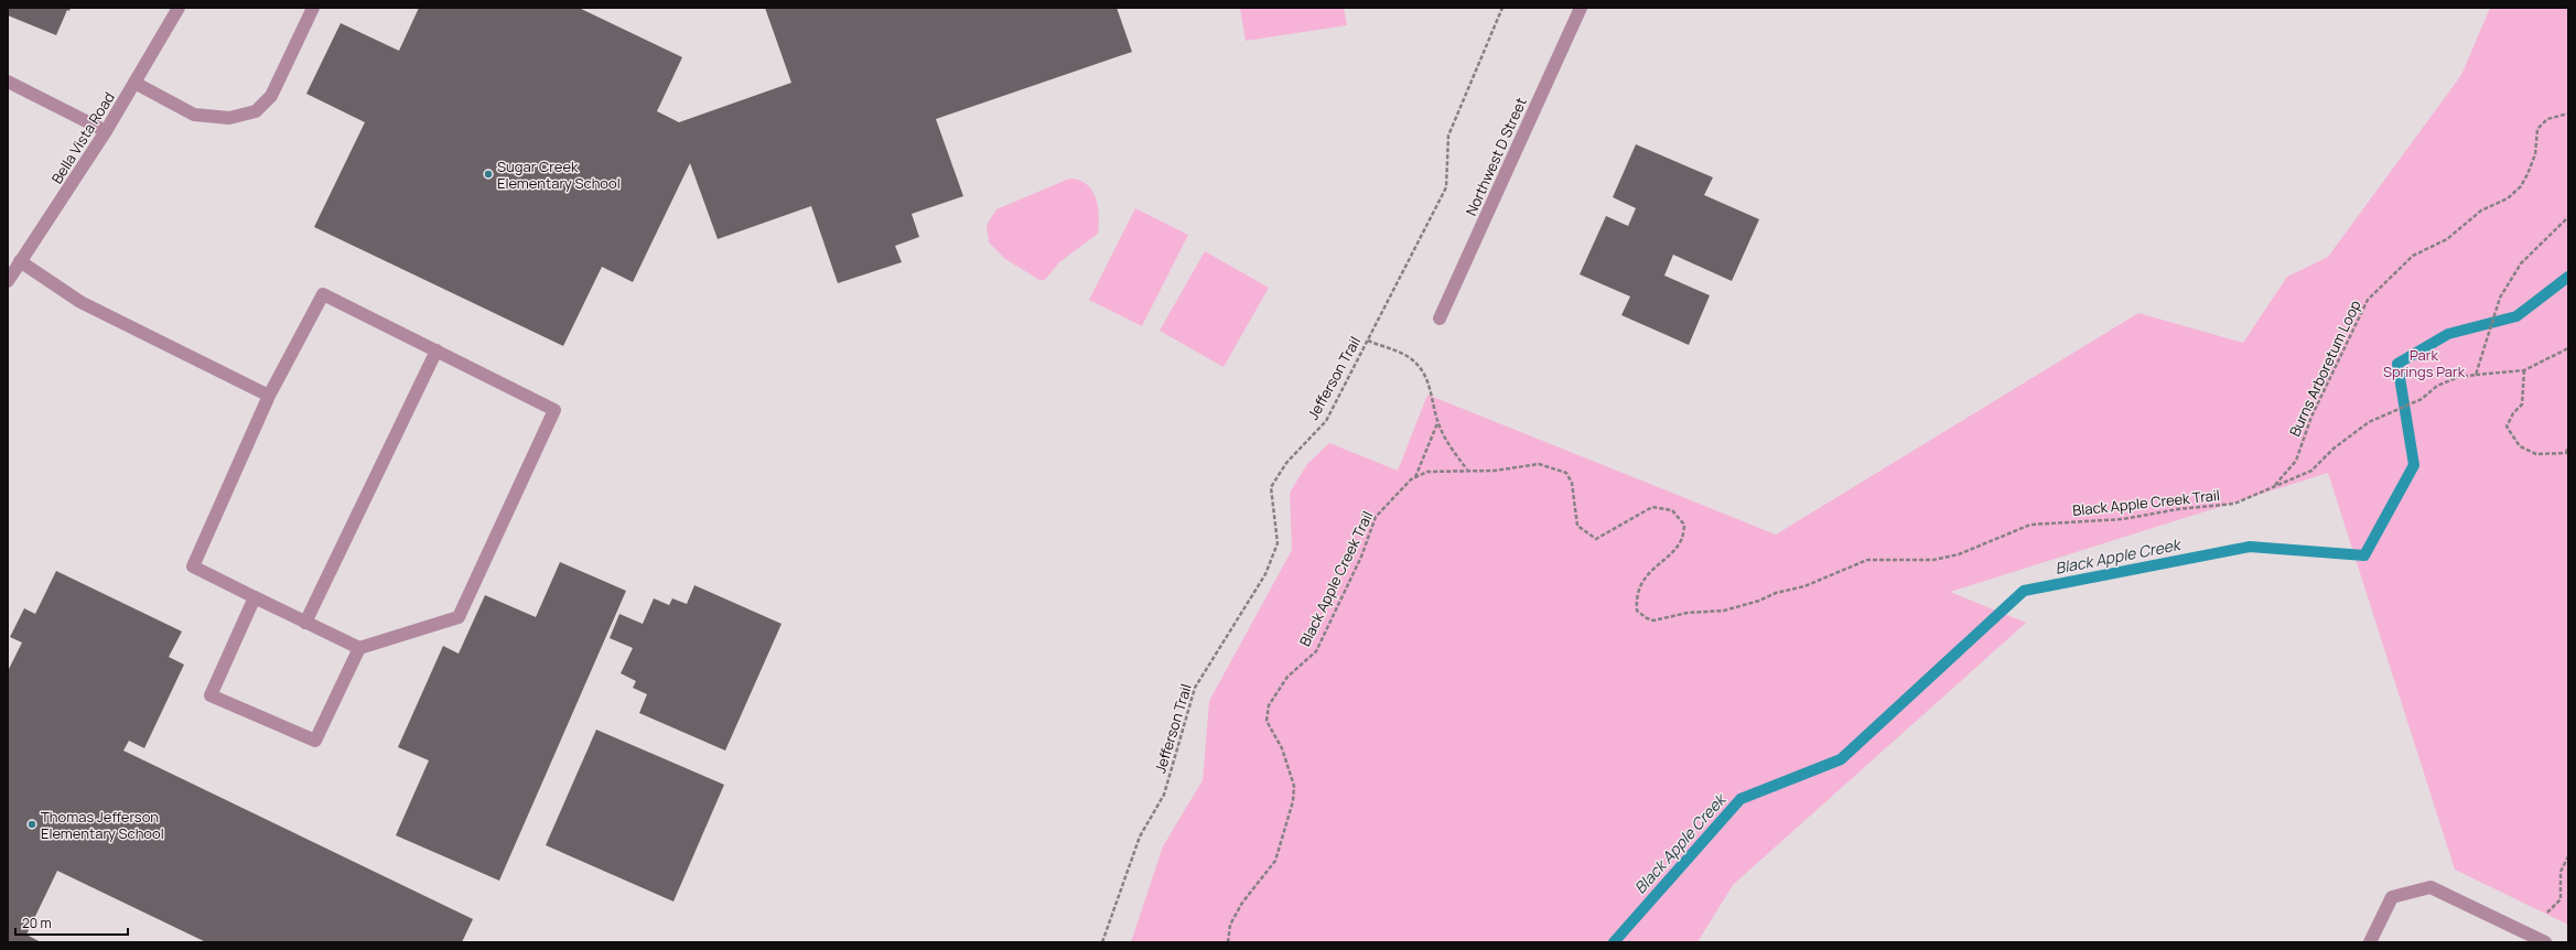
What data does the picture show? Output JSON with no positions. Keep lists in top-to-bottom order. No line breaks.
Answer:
{"streets":{"street":["Bella Vista Road","Northwest D Street"],"path":["Burns Arboretum Loop","Jefferson Trail","Black Apple Creek Trail"]},"crossings":[["Burns Arboretum Loop","Black Apple Creek Trail"]],"water":["Black Apple Creek"],"parks":["Park Springs Park"],"places":["Sugar Creek Elementary School","Thomas Jefferson Elementary School"],"scale_bar":"20 m"}
